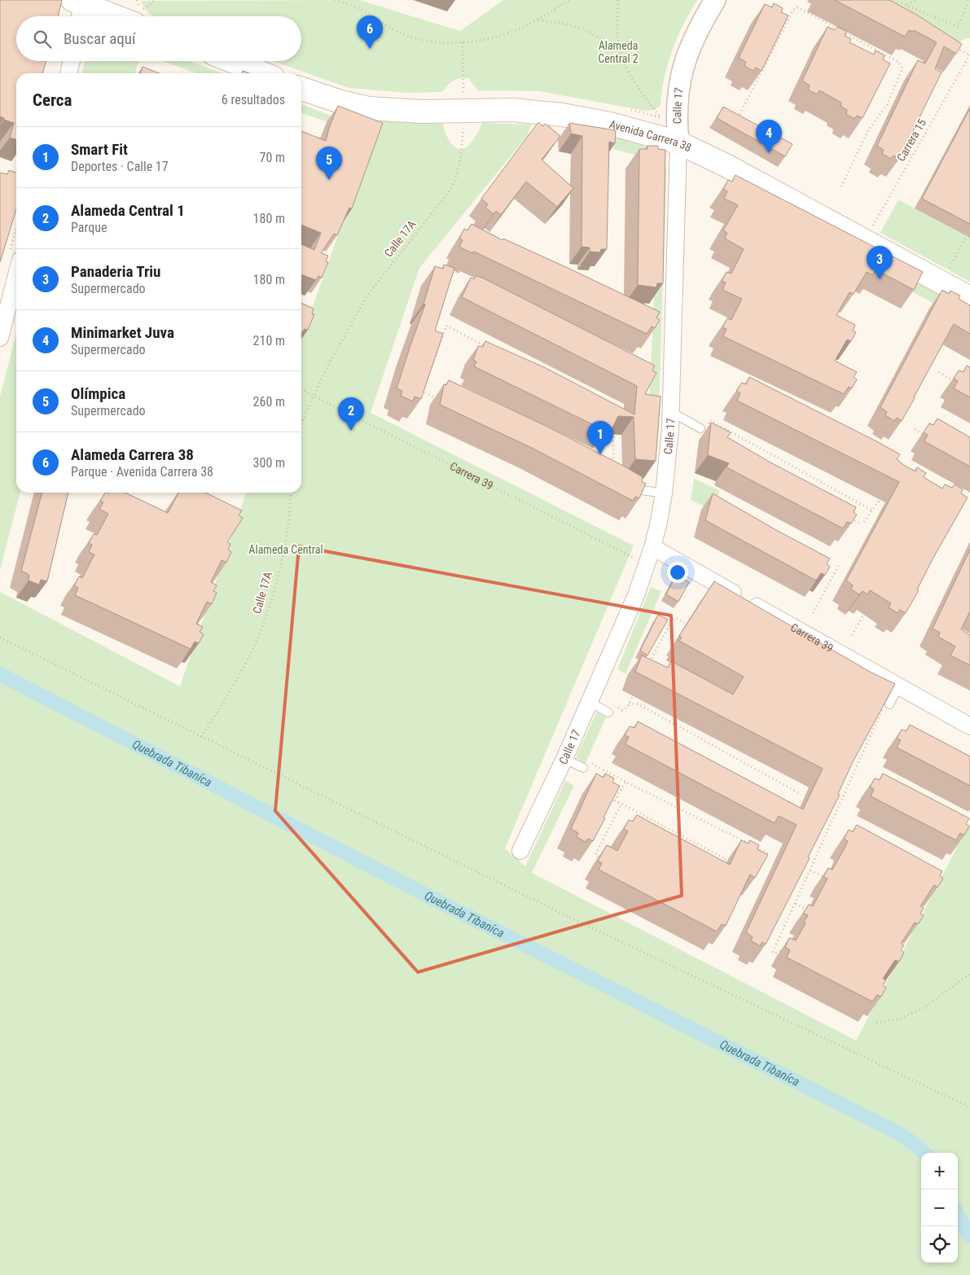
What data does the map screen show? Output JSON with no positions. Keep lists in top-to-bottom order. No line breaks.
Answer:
{"streets":{"main road":["Avenida Carrera 38"],"street":["Calle 17","Carrera 39"],"path":["Carrera 15","Calle 17A"]},"crossings":[["Calle 17","Avenida Carrera 38"],["Calle 17","Carrera 39"],["Avenida Carrera 38","Calle 17A"],["Calle 17A","Carrera 39"]],"water":["Quebrada Tibaníca"],"parks":["Alameda Central 2","Alameda Central"],"page":{"pins":["6","4","5","3","2","1"],"search":"Buscar aquí","heading":["Cerca","6 resultados"],"list":[{"mark":"1","name":"Smart Fit","note":"Deportes · Calle 17","value":"70 m"},{"mark":"2","name":"Alameda Central 1","note":"Parque","value":"180 m"},{"mark":"3","name":"Panaderia Triu","note":"Supermercado","value":"180 m"},{"mark":"4","name":"Minimarket Juva","note":"Supermercado","value":"210 m"},{"mark":"5","name":"Olímpica","note":"Supermercado","value":"260 m"},{"mark":"6","name":"Alameda Carrera 38","note":"Parque · Avenida Carrera 38","value":"300 m"}],"map_buttons":["+","−"]}}
